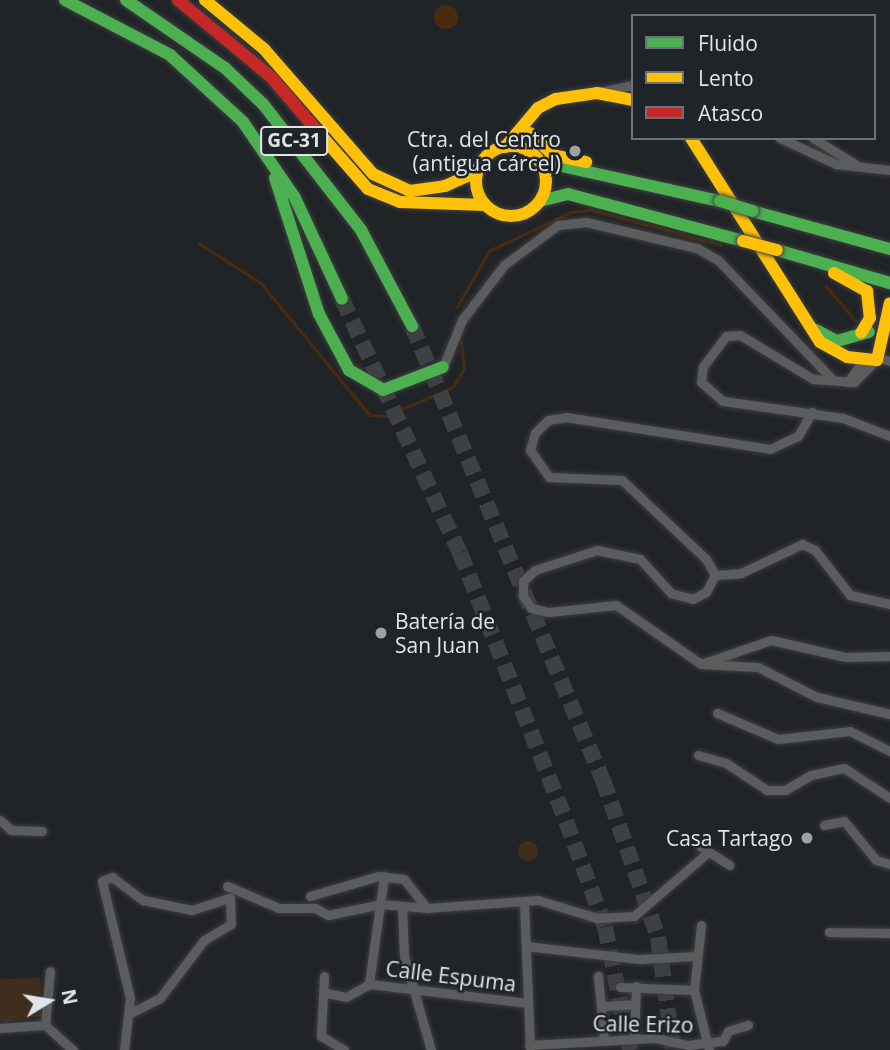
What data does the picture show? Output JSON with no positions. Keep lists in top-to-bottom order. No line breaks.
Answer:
{"streets":{"main road":["GC-31"],"street":["Calle Espuma","Calle Erizo"]},"places":["Ctra. del Centro (antigua cárcel)","Batería de San Juan","Casa Tartago"],"legend":["Fluido","Lento","Atasco"],"north":"right"}
